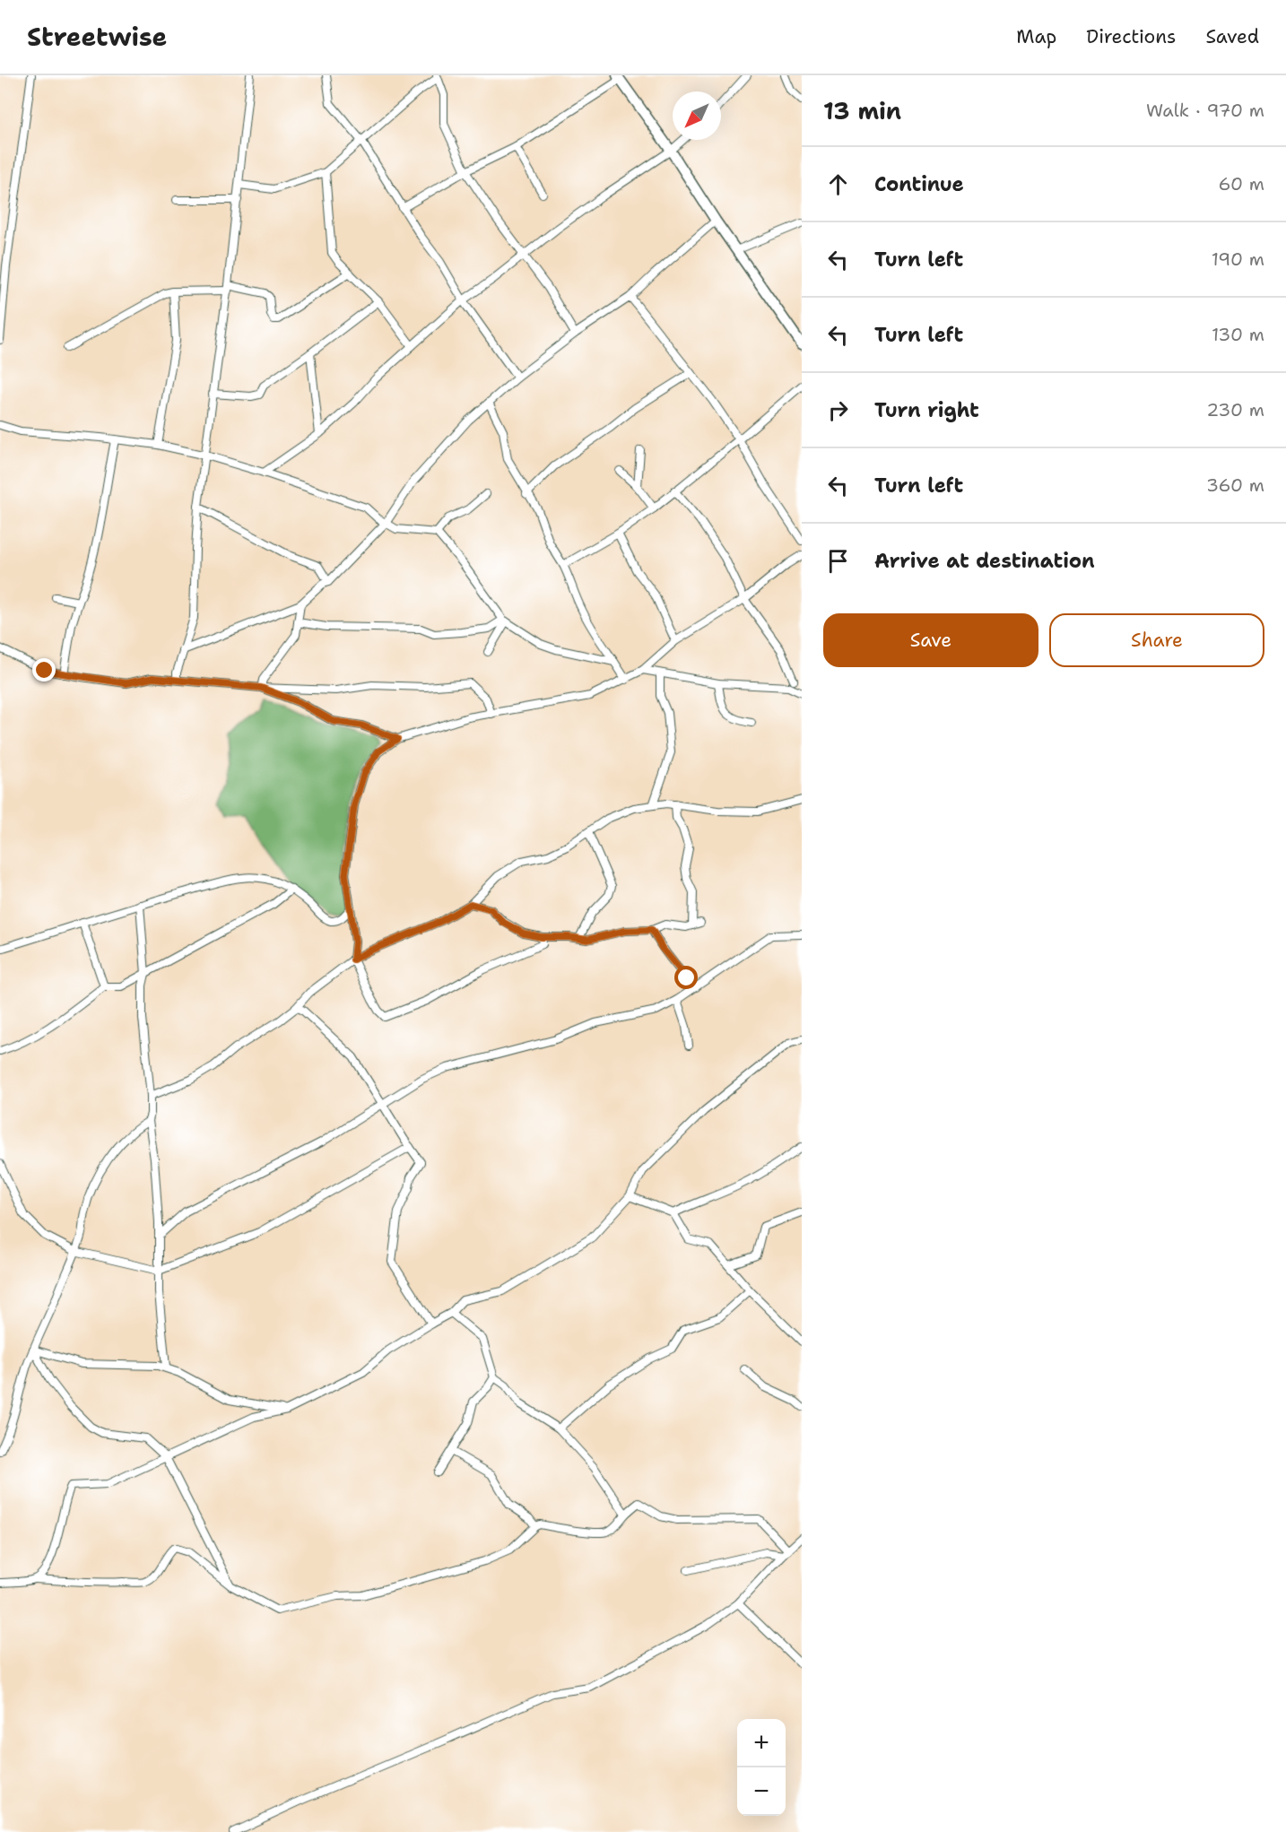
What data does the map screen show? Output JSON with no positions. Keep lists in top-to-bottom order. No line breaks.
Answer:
{"north":"bottom left","page":{"header":"Streetwise","nav":["Map","Directions","Saved"],"heading":["13 min","Walk · 970 m"],"list":[["Continue","60 m"],["Turn left","190 m"],["Turn left","130 m"],["Turn right","230 m"],["Turn left","360 m"],"Arrive at destination"],"buttons":["Save","Share"],"map_buttons":["+","−"]}}
